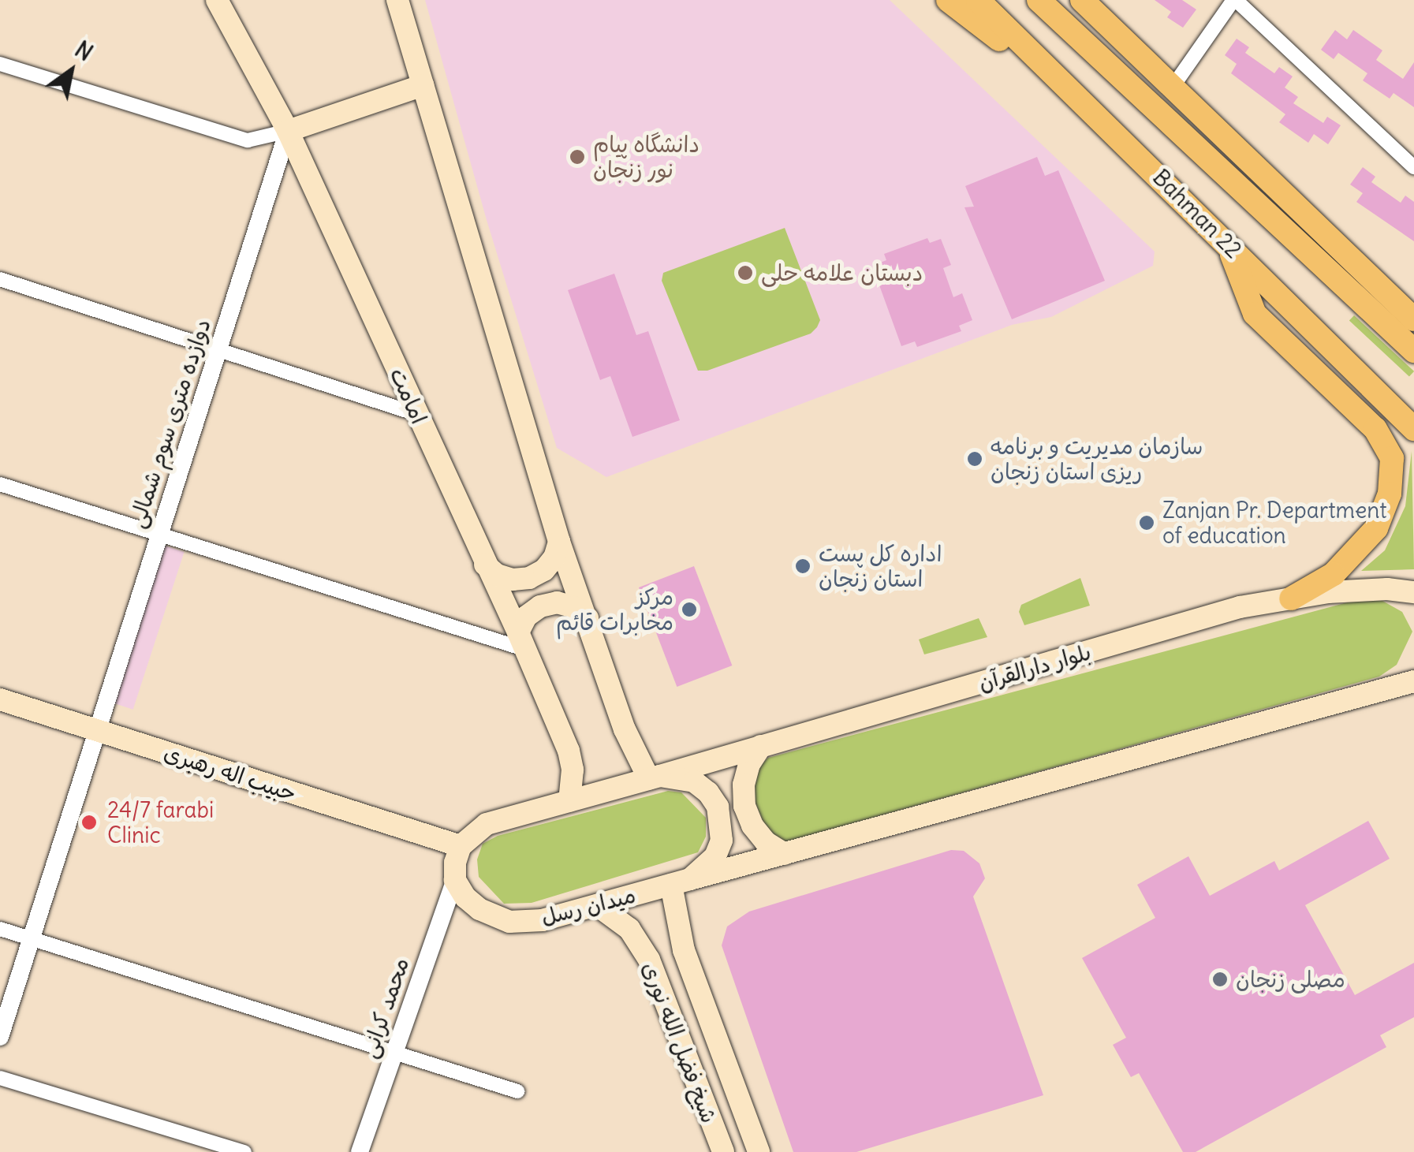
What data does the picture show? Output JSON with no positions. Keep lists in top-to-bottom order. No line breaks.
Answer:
{"streets":{"highway":["Bahman 22"],"main road":["امامت","بلوار دارالقرآن","حبیب اله رهبری","میدان رسل","شیخ فضل الله نوری"],"street":["دوازده متری سوم شمالی","محمد کرانی"]},"crossings":[["امامت","دوازده متری سوم شمالی"],["امامت","میدان رسل"],["دوازده متری سوم شمالی","حبیب اله رهبری"],["بلوار دارالقرآن","میدان رسل"],["حبیب اله رهبری","میدان رسل"],["میدان رسل","محمد کرانی"],["میدان رسل","شیخ فضل الله نوری"]],"places":["دانشگاه پیام نور زنجان","دبستان علامه حلی","سازمان مدیریت و برنامه ریزی استان زنجان","Zanjan Pr. Department of education","اداره کل پست استان زنجان","مرکز مخابرات قائم","24/7 farabi Clinic","مصلی زنجان"],"north":"top right"}
